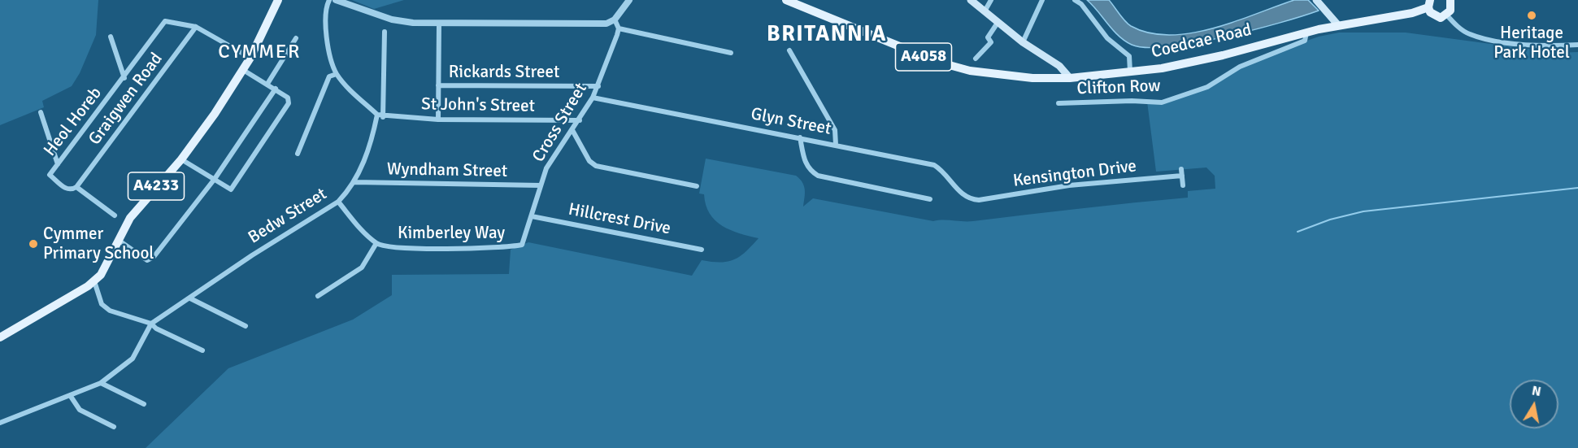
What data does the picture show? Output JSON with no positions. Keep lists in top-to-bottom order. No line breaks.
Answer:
{"streets":{"main road":["Coedcae Road","A4058","A4233"],"street":["Rickards Street","Clifton Row","Graigwen Road","St John's Street","Heol Horeb","Glyn Street","Cross Street","Wyndham Street","Kensington Drive","Bedw Street","Hillcrest Drive","Kimberley Way"]},"crossings":[["Coedcae Road","A4058"],["Coedcae Road","Clifton Row"],["Rickards Street","Cross Street"],["Graigwen Road","Heol Horeb"],["St John's Street","Cross Street"],["St John's Street","Bedw Street"],["Glyn Street","Cross Street"],["Glyn Street","Kensington Drive"],["Cross Street","Wyndham Street"],["Cross Street","Kimberley Way"],["Wyndham Street","Bedw Street"],["Wyndham Street","Kimberley Way"],["Bedw Street","Kimberley Way"],["Hillcrest Drive","Kimberley Way"]],"districts":["BRITANNIA","CYMMER"],"places":["Heritage Park Hotel","Cymmer Primary School"],"north":"top"}
